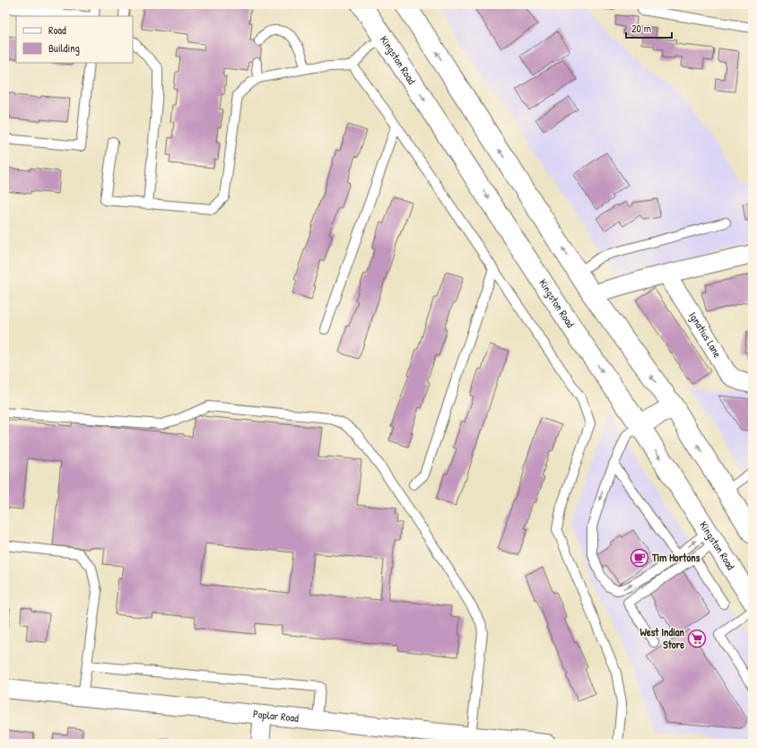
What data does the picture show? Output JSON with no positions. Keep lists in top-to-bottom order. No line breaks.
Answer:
{"streets":{"main road":["Kingston Road"],"street":["Ignatius Lane","Poplar Road"]},"places":{"cafe":["Tim Hortons"],"supermarket":["West Indian Store"]},"legend":["Road","Building"],"scale_bar":"20 m"}
